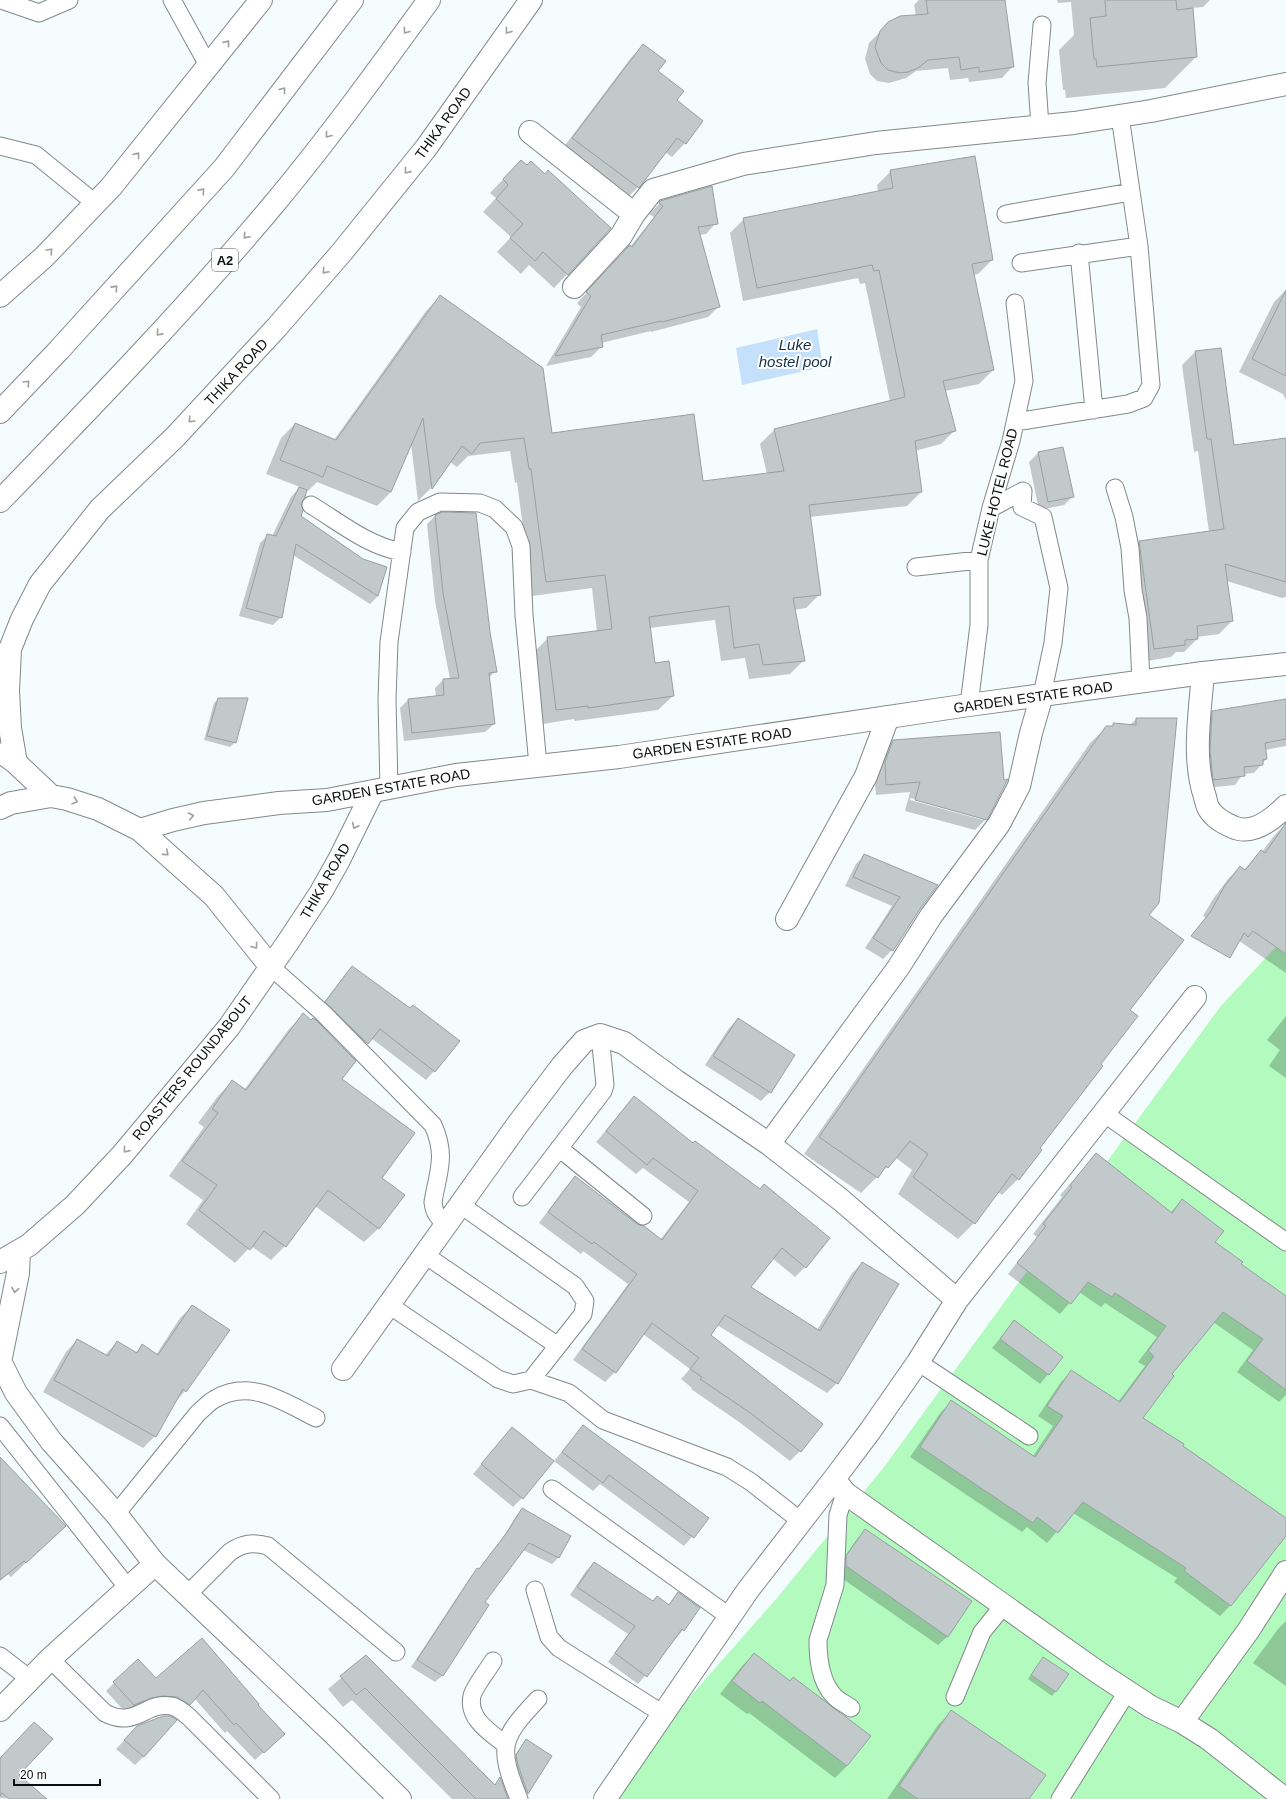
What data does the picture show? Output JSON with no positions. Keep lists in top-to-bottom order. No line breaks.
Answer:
{"streets":{"main road":["THIKA ROAD","A2","GARDEN ESTATE ROAD","ROASTERS ROUNDABOUT"],"lane":["LUKE HOTEL ROAD"]},"crossings":[["THIKA ROAD","GARDEN ESTATE ROAD"],["THIKA ROAD","ROASTERS ROUNDABOUT"],["LUKE HOTEL ROAD","GARDEN ESTATE ROAD"]],"one_way":["ROASTERS ROUNDABOUT"],"water":["Luke hostel pool"],"scale_bar":"20 m"}
